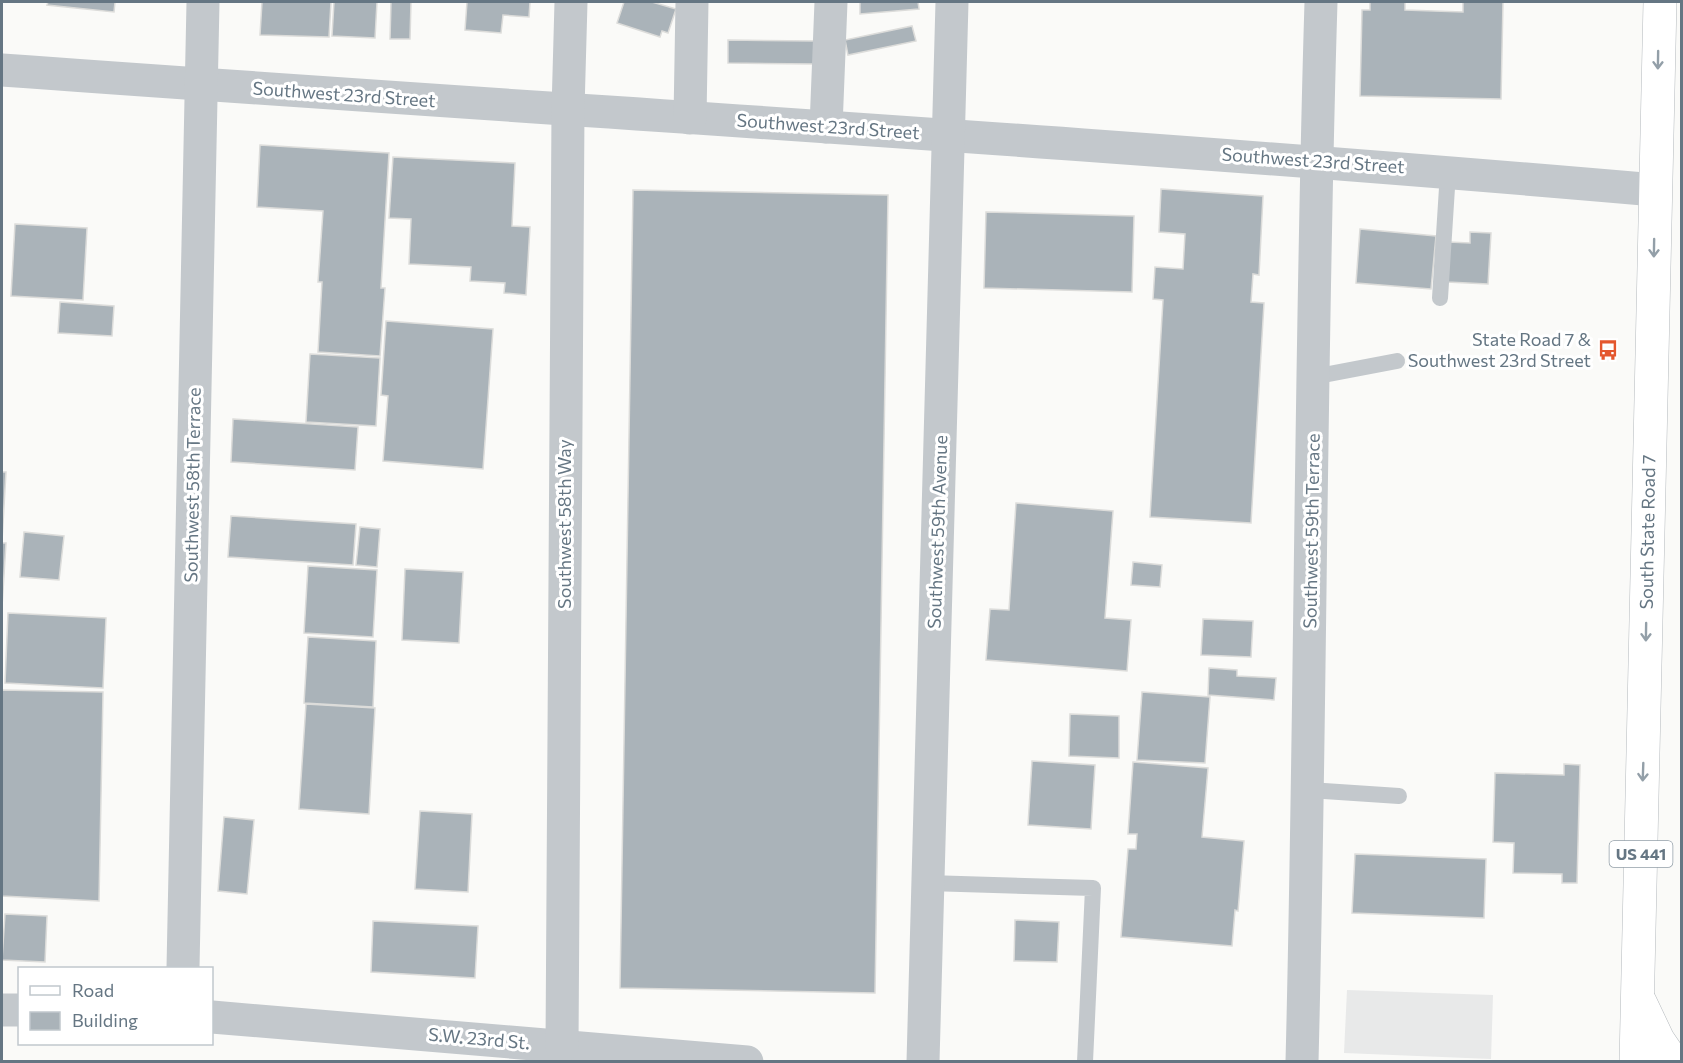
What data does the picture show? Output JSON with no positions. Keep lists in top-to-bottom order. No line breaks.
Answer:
{"streets":{"main road":["South State Road 7","US 441"],"street":["Southwest 23rd Street","Southwest 58th Terrace","Southwest 58th Way","Southwest 59th Terrace","Southwest 59th Avenue","S.W. 23rd St."]},"crossings":[["Southwest 23rd Street","Southwest 58th Terrace"],["Southwest 23rd Street","Southwest 58th Way"],["Southwest 23rd Street","Southwest 59th Terrace"],["Southwest 23rd Street","Southwest 59th Avenue"],["Southwest 23rd Street","South State Road 7"],["Southwest 58th Way","S.W. 23rd St."]],"one_way":["South State Road 7"],"places":{"bus stop":["State Road 7 & Southwest 23rd Street"]},"legend":["Road","Building"]}
